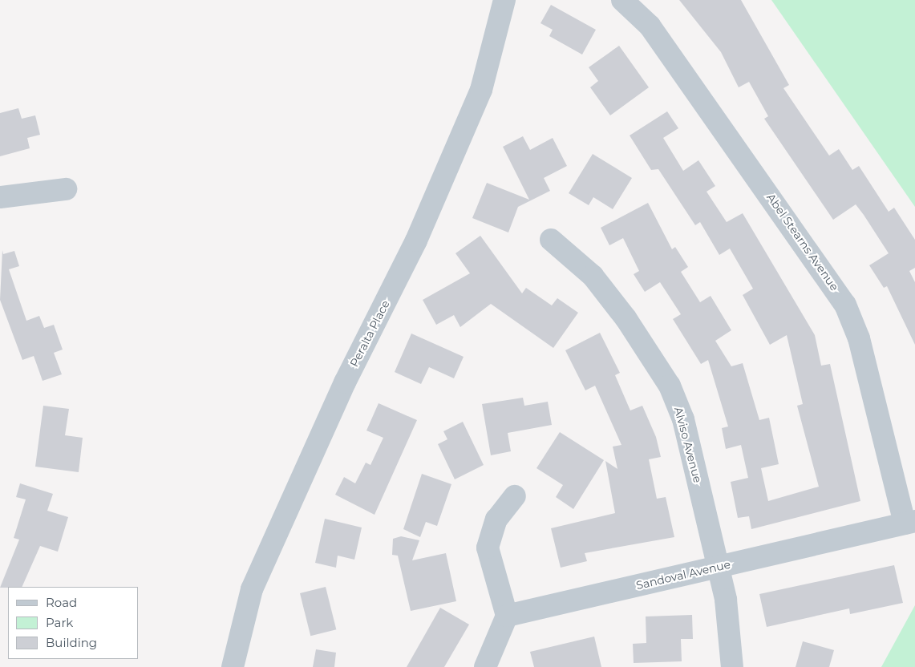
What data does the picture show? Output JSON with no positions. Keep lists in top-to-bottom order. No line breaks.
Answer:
{"streets":{"street":["Abel Stearns Avenue","Peralta Place","Alviso Avenue","Sandoval Avenue"]},"crossings":[["Abel Stearns Avenue","Sandoval Avenue"],["Alviso Avenue","Sandoval Avenue"]],"legend":["Road","Park","Building"]}
